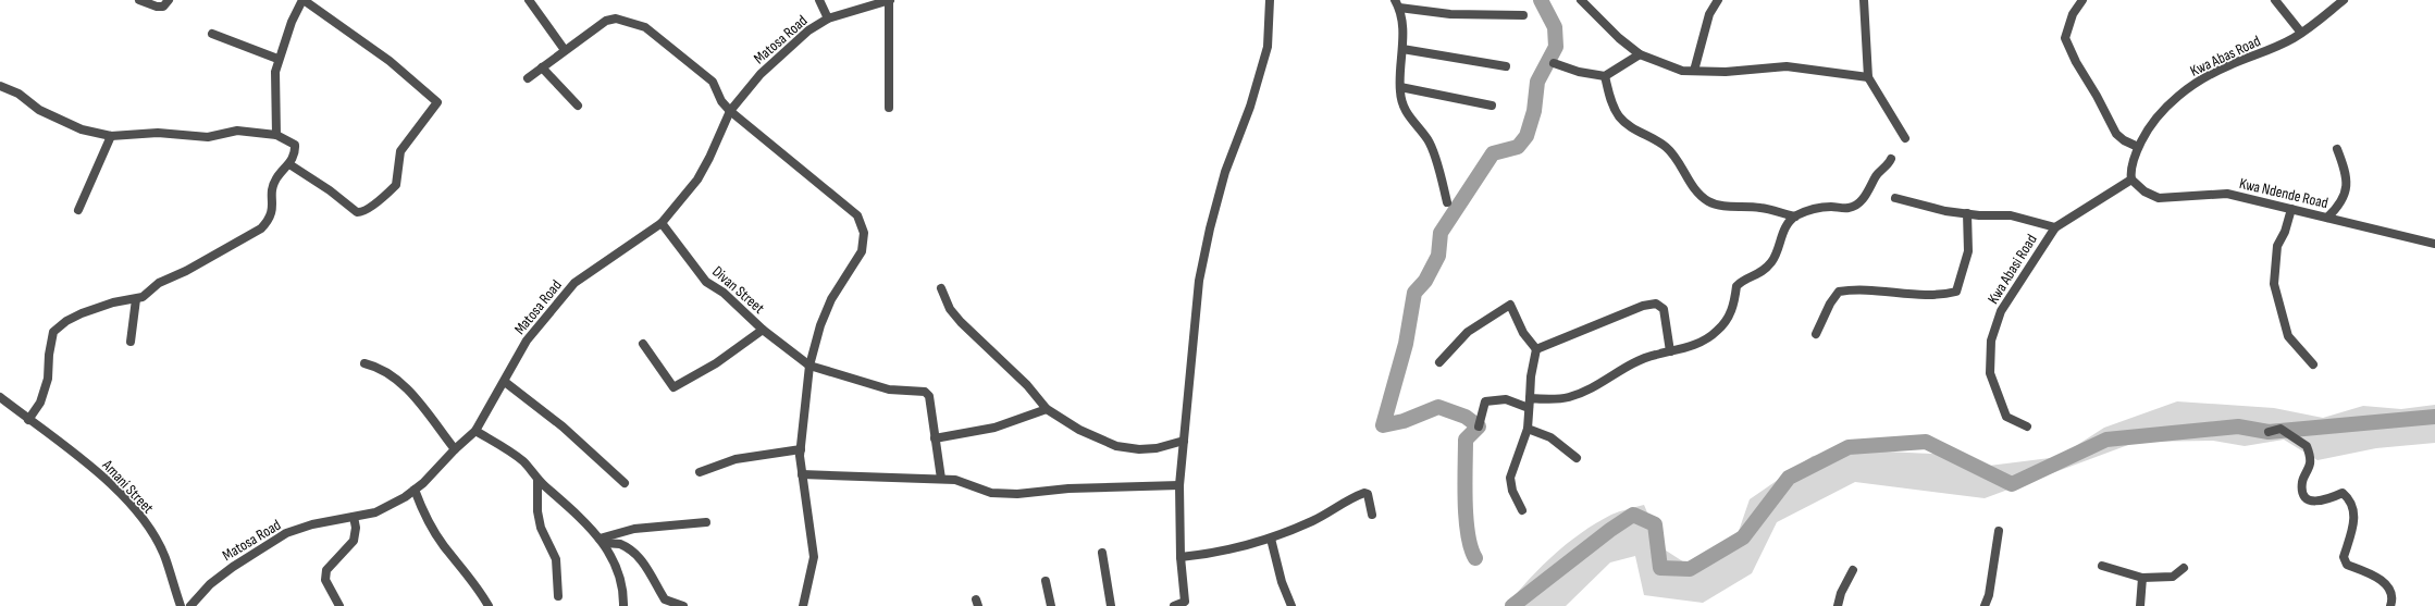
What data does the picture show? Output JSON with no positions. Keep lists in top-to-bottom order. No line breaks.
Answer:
{"streets":{"street":["Matosa Road","Kwa Abas Road","Kwa Ndende Road","Kwa Abasi Road","Divan Street","Amani Street"]},"crossings":[["Matosa Road","Divan Street"],["Kwa Abas Road","Kwa Ndende Road"],["Kwa Abas Road","Kwa Abasi Road"],["Kwa Ndende Road","Kwa Abasi Road"]]}
